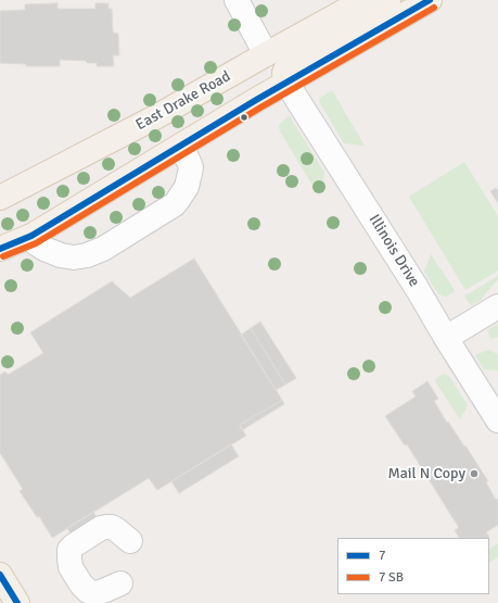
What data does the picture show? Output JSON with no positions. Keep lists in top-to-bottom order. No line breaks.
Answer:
{"streets":{"main road":["East Drake Road"],"street":["Illinois Drive"]},"places":["Mail N Copy"],"lines":["transit line 7"],"legend":["7","7 SB"]}
